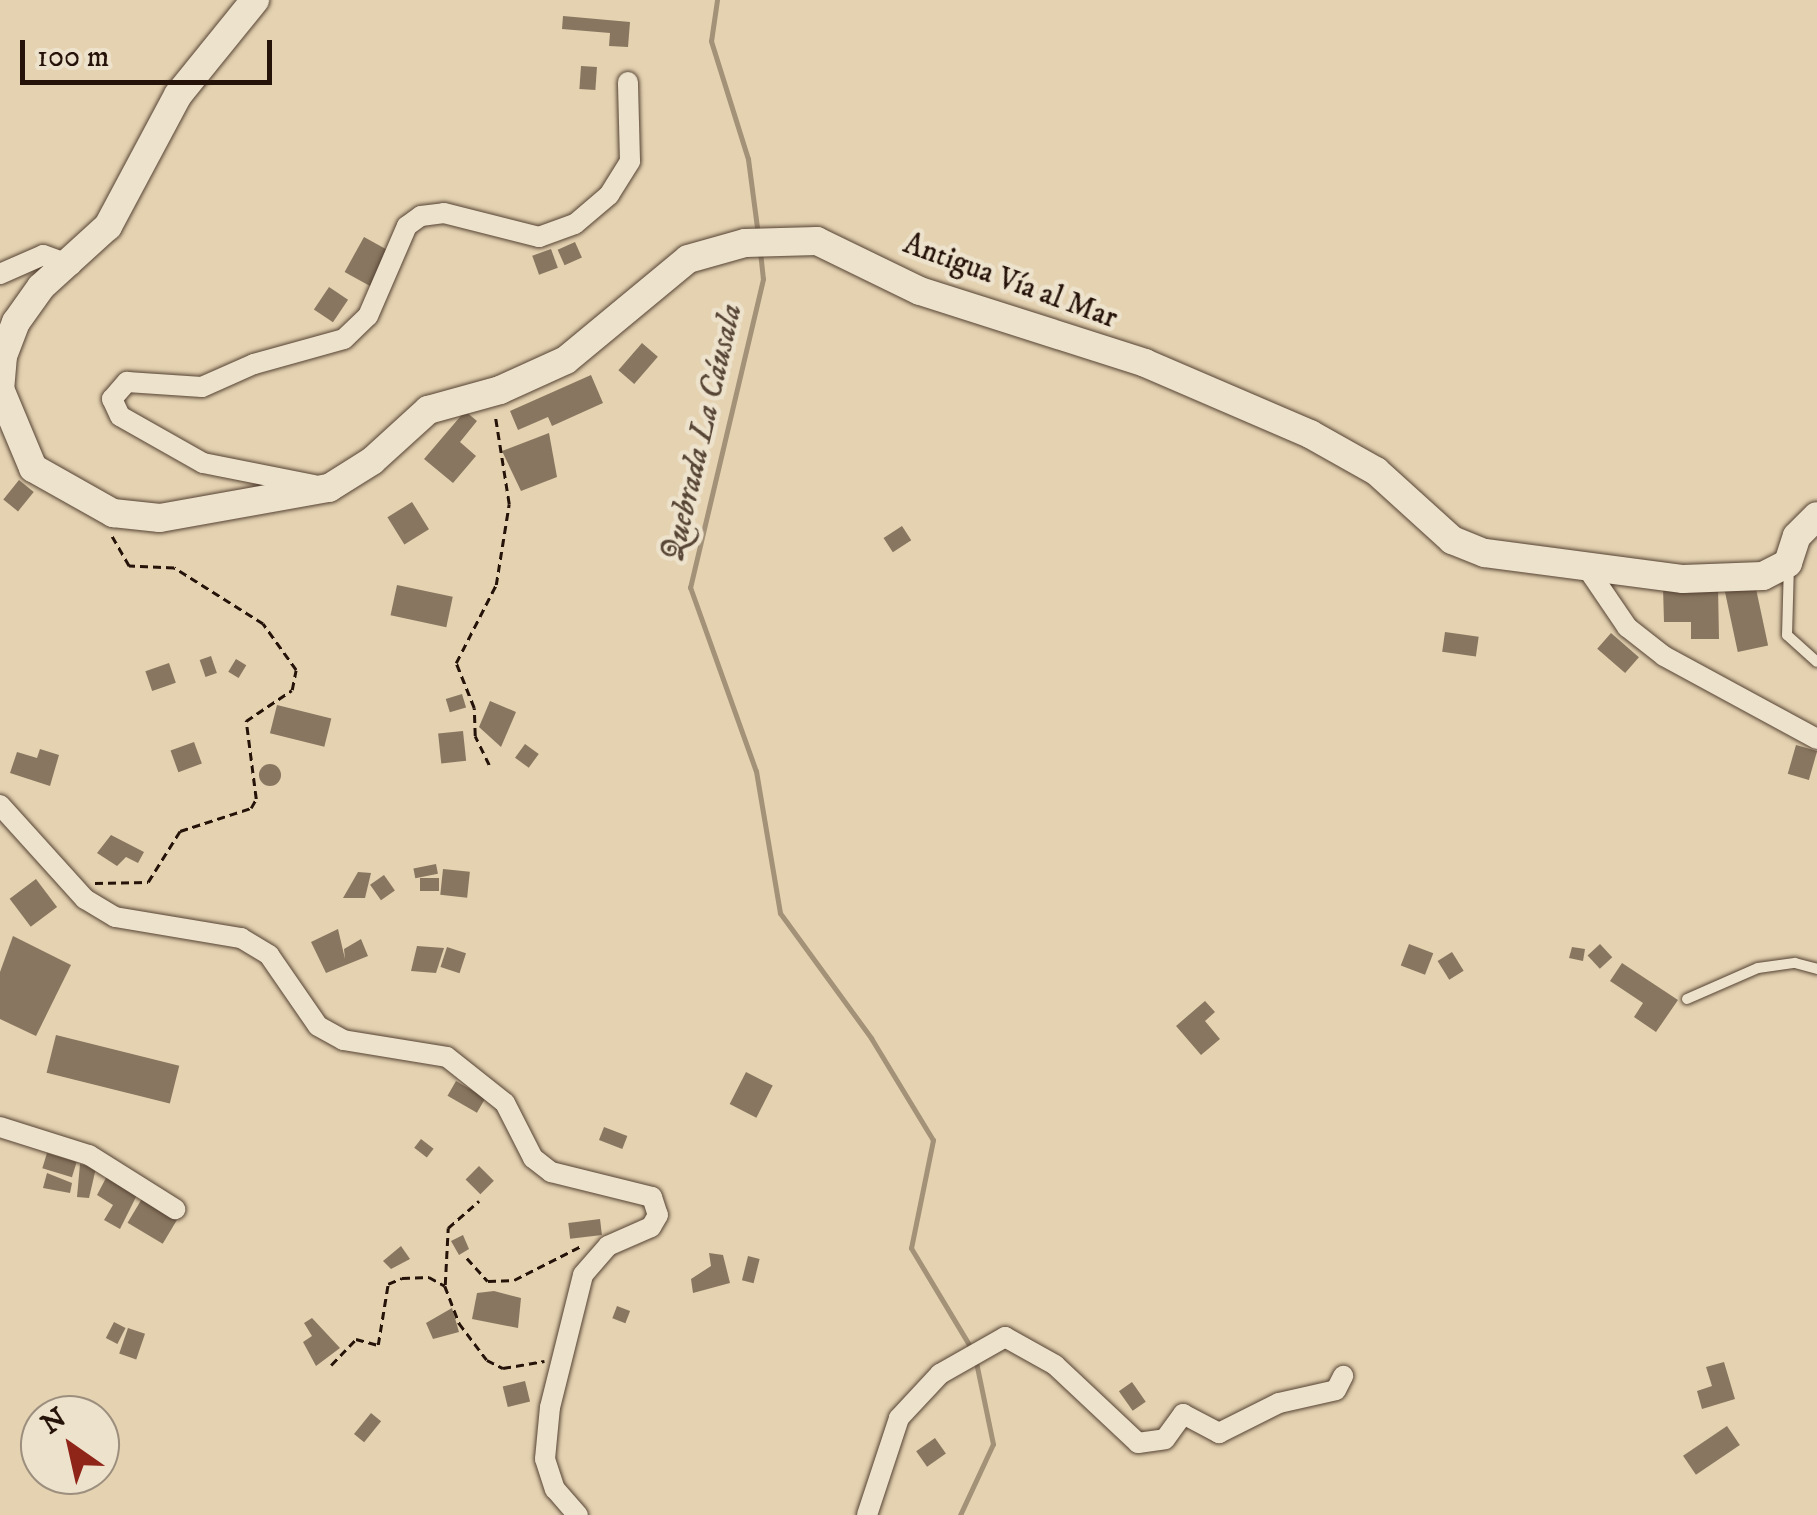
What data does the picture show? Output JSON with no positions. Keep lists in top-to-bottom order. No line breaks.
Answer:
{"streets":{"main road":["Antigua Vía al Mar"]},"water":["Quebrada La Cáusala"],"scale_bar":"100 m","north":"top left"}
